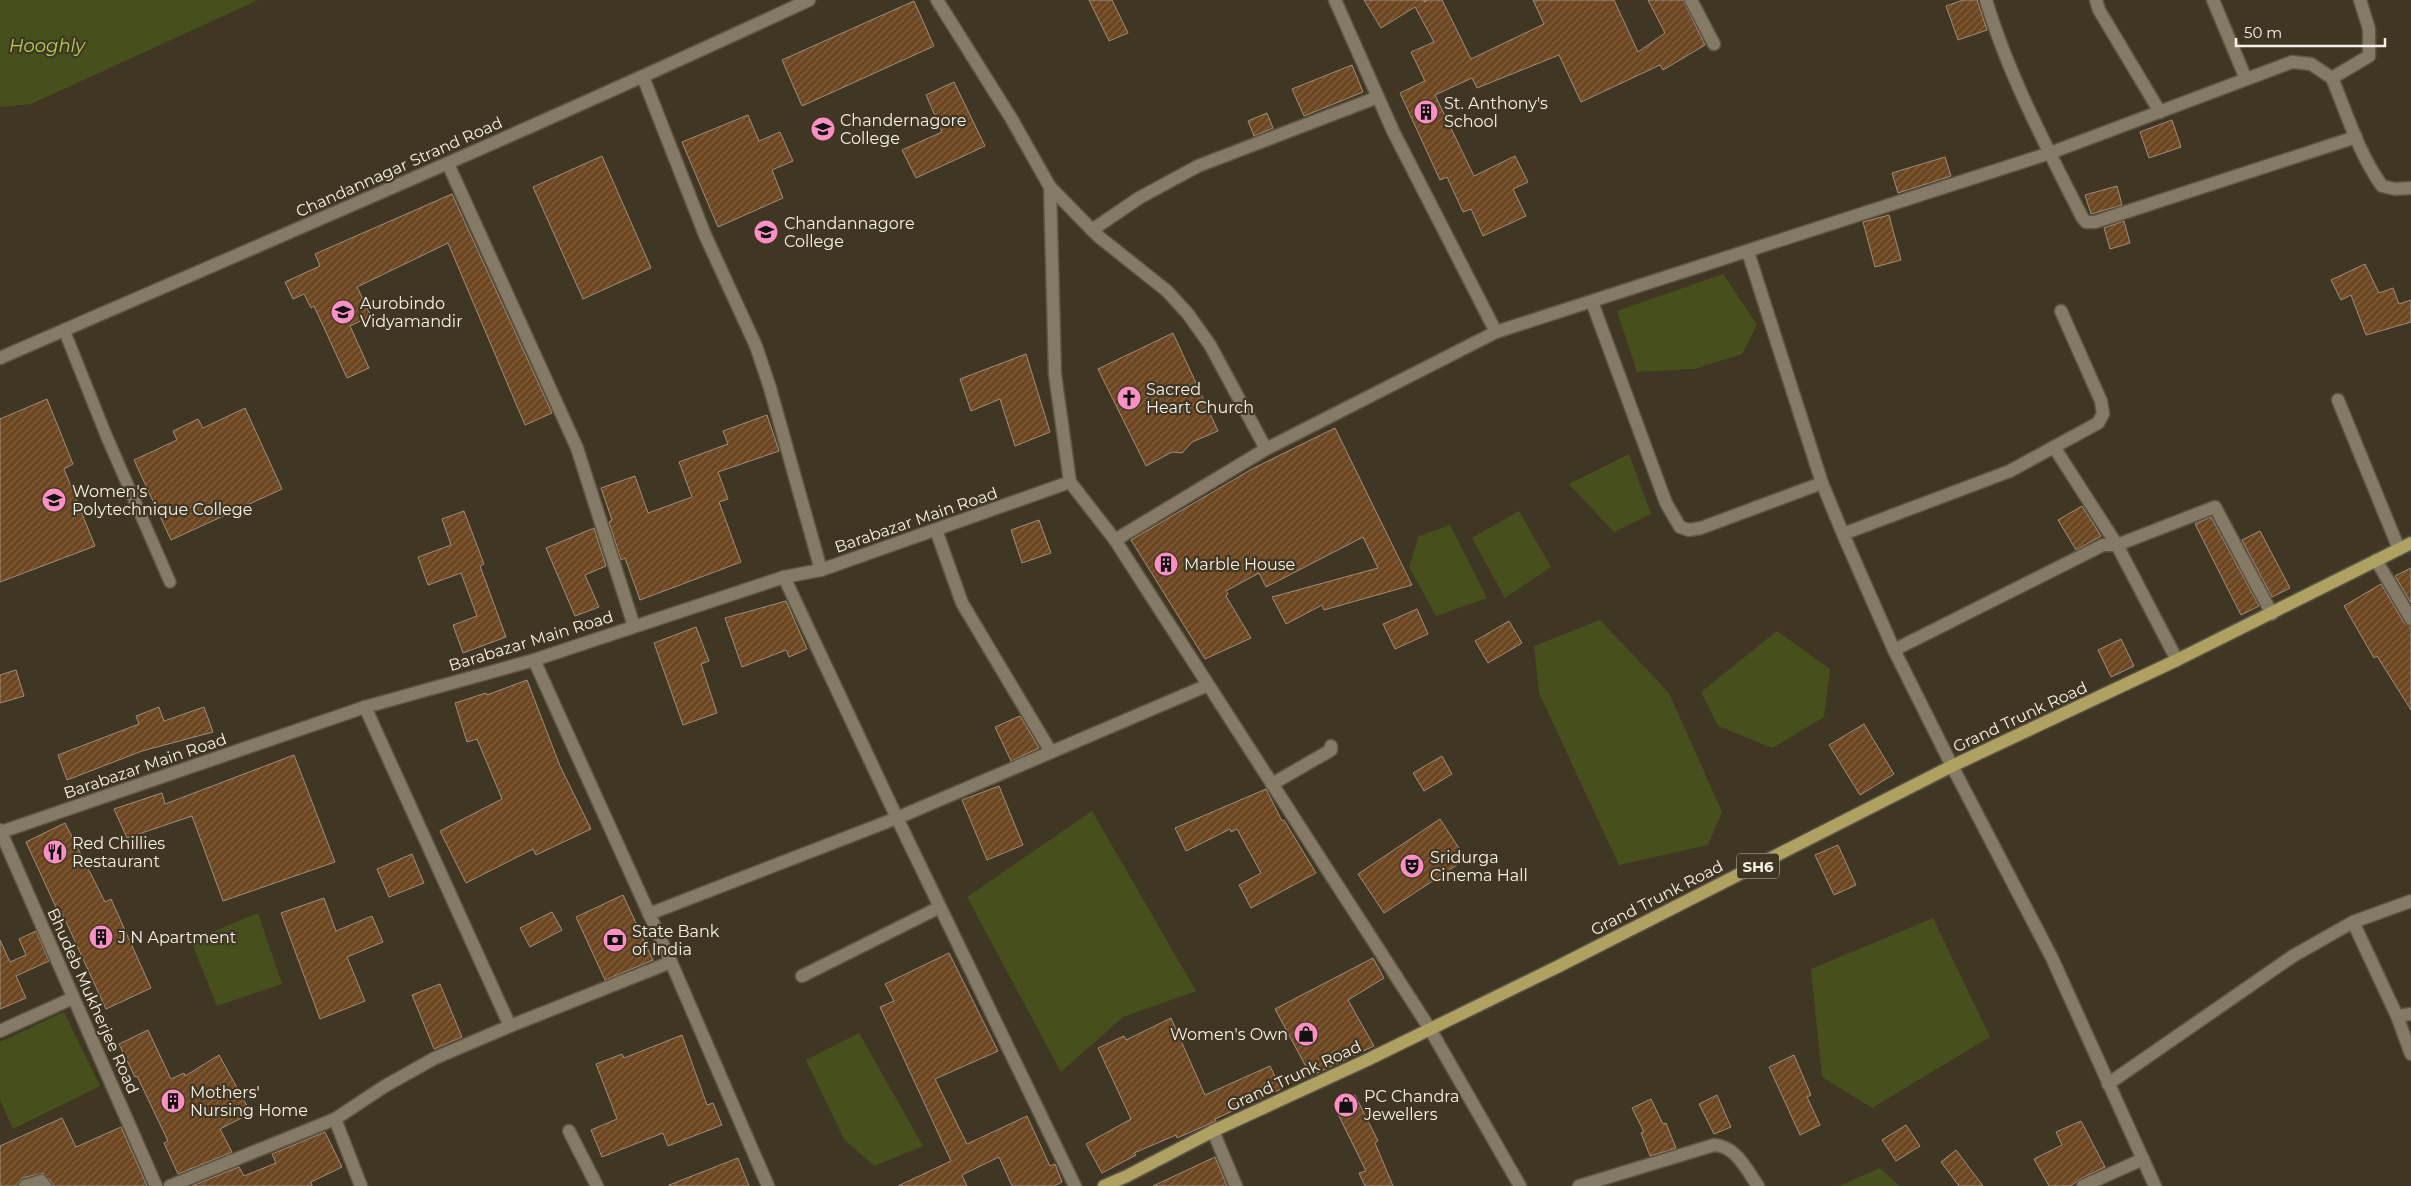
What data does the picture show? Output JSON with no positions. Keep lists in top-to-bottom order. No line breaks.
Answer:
{"streets":{"main road":["Grand Trunk Road","SH6"],"street":["Chandannagar Strand Road","Barabazar Main Road","Bhudeb Mukherjee Road"]},"crossings":[["Barabazar Main Road","Bhudeb Mukherjee Road"]],"water":["Hooghly"],"places":{"building":["St. Anthony's School","Marble House","J N Apartment","Mothers' Nursing Home"],"school or university":["Chandernagore College","Chandannagore College","Aurobindo Vidyamandir","Women's Polytechnique College"],"church":["Sacred Heart Church"],"restaurant":["Red Chillies Restaurant"],"theatre":["Sridurga Cinema Hall"],"bank":["State Bank of India"],"shop":["Women's Own","PC Chandra Jewellers"]},"scale_bar":"50 m"}
